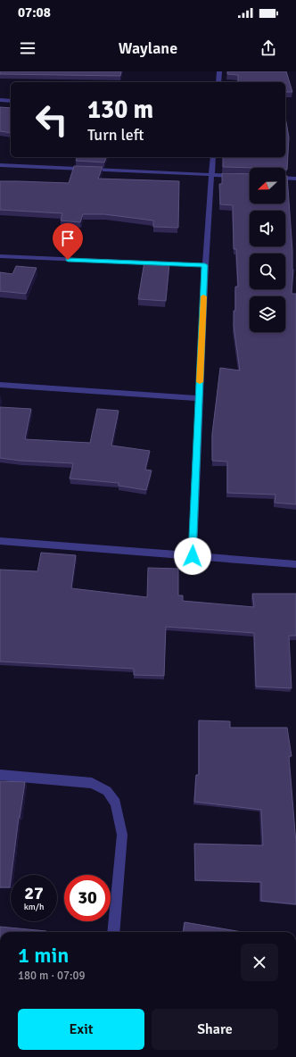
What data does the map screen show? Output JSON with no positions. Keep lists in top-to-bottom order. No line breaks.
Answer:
{"north":"left","page":{"status":"07:08","header":"Waylane","turn":["130 m","Turn left"],"speed":"27 km/h","limit":"30","heading":["1 min","180 m · 07:09"],"buttons":["Exit","Share"]}}
